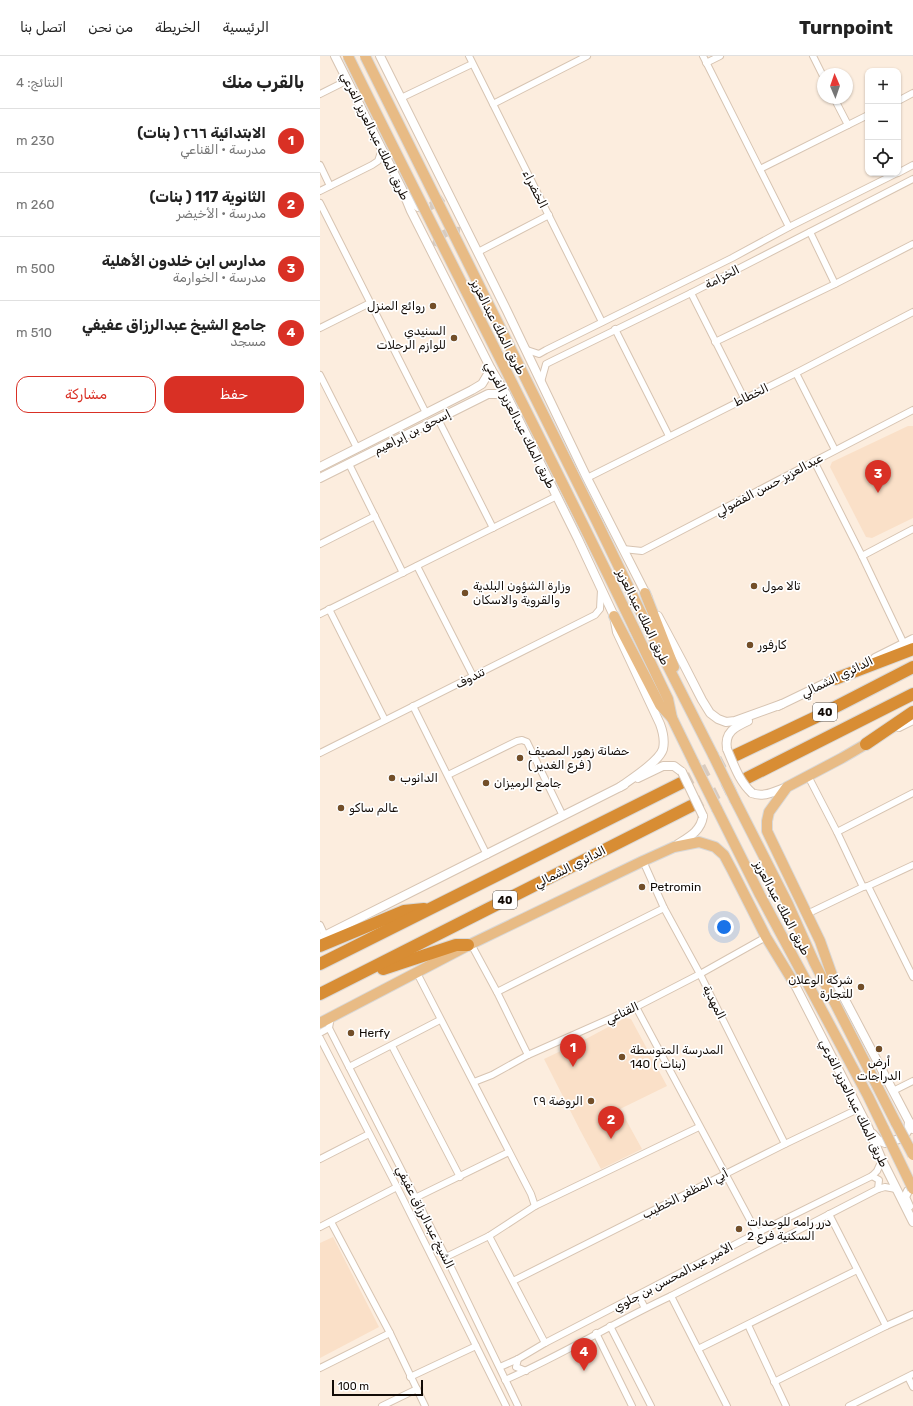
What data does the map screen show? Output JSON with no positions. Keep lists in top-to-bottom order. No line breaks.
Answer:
{"streets":{"highway":["الدائري الشمالي","40"],"main road":["طريق الملك عبدالعزيز"],"street":["طريق الملك عبدالعزيز الفرعي","الخضراء","الخزامة","الخطاط","إسحق بن إبراهيم","عبدالعزيز حسن الفضولي","تندوف","المهدية","القناعي","أبي المظفر الخطيب","الشيخ عبدالرزاق عفيفي","الأمير عبدالمحسن بن جلوي"]},"crossings":[["طريق الملك عبدالعزيز الفرعي","إسحق بن إبراهيم"],["طريق الملك عبدالعزيز الفرعي","تندوف"],["طريق الملك عبدالعزيز الفرعي","أبي المظفر الخطيب"],["طريق الملك عبدالعزيز الفرعي","الأمير عبدالمحسن بن جلوي"],["الخضراء","الخزامة"],["المهدية","القناعي"],["المهدية","أبي المظفر الخطيب"],["الشيخ عبدالرزاق عفيفي","الأمير عبدالمحسن بن جلوي"]],"places":["روائع المنزل","السنيدي للوازم الرحلات","تالا مول","وزارة الشؤون البلدية والقروية والاسكان","كارفور","حضانة زهور المصيف ( فرع الغدير )","الدانوب","جامع الرميزان","عالم ساكو","Petromin","شركة الوعلان للتجارة","Herfy","أرض الدراجات","المدرسة المتوسطة 140 ( بنات)","الروضة ٢٩","درر رامه للوحدات السكنية فرع 2"],"scale_bar":"100 m","north":"top","page":{"header":"Turnpoint","nav":["الرئيسية","الخريطة","من نحن","اتصل بنا"],"heading":["بالقرب منك","النتائج: 4"],"map_buttons":["+","−"],"list":[{"mark":"1","name":"الابتدائية ٢٦٦ ( بنات)","note":"مدرسة · القناعي","value":"230 m"},{"mark":"2","name":"الثانوية 117 ( بنات)","note":"مدرسة · الأخيضر","value":"260 m"},{"mark":"3","name":"مدارس ابن خلدون الأهلية","note":"مدرسة · الخوارمة","value":"500 m"},{"mark":"4","name":"جامع الشيخ عبدالرزاق عفيفي","note":"مسجد","value":"510 m"}],"buttons":["حفظ","مشاركة"],"pins":["3","1","2","4"],"scale":"100 m"}}
